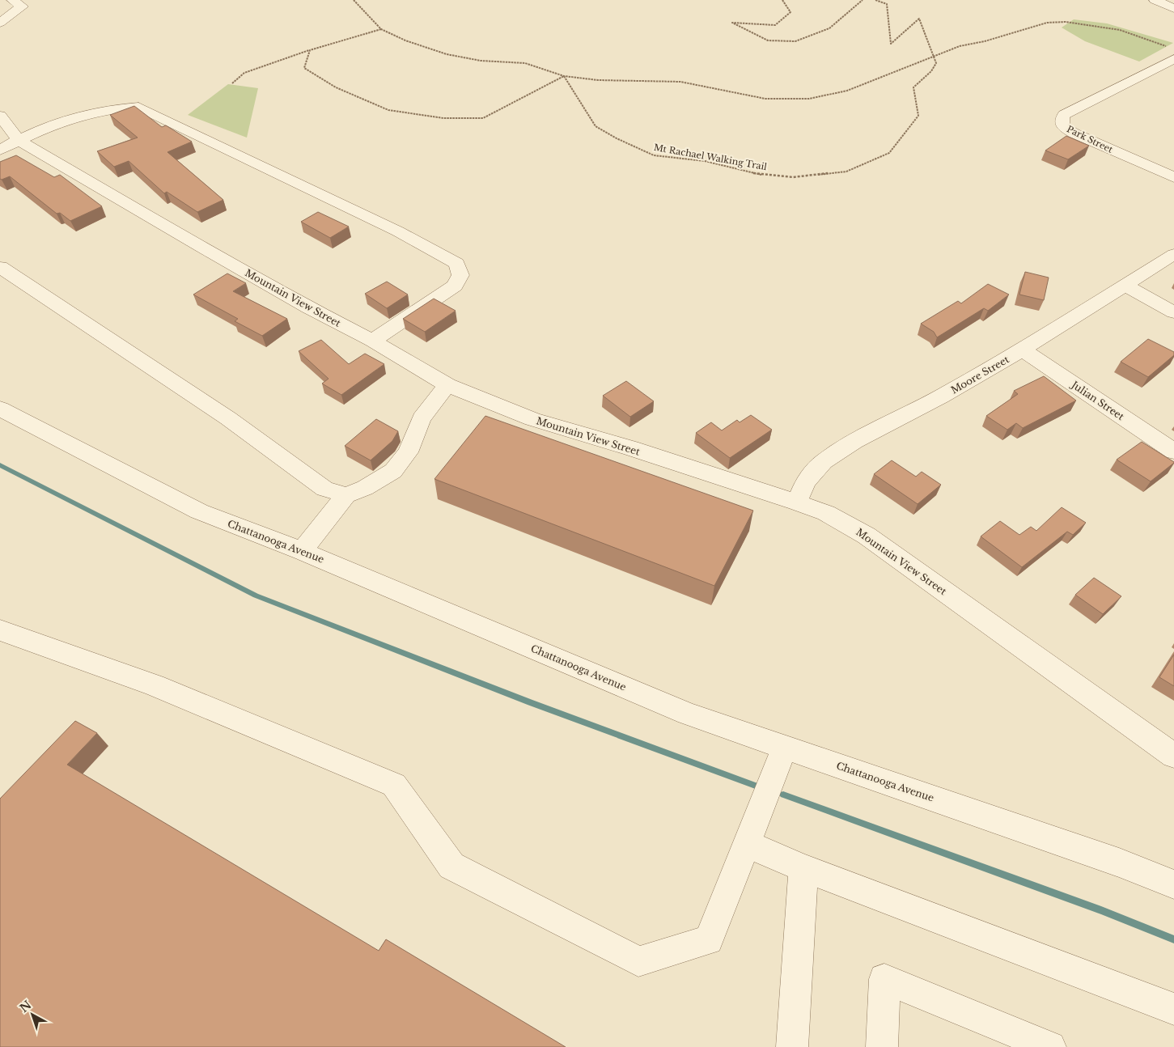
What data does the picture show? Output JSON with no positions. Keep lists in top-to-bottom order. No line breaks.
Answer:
{"streets":{"street":["Park Street","Mountain View Street","Moore Street","Julian Street","Chattanooga Avenue"],"path":["Mt Rachael Walking Trail"]},"crossings":[["Mountain View Street","Moore Street"],["Moore Street","Julian Street"]],"north":"top left"}
